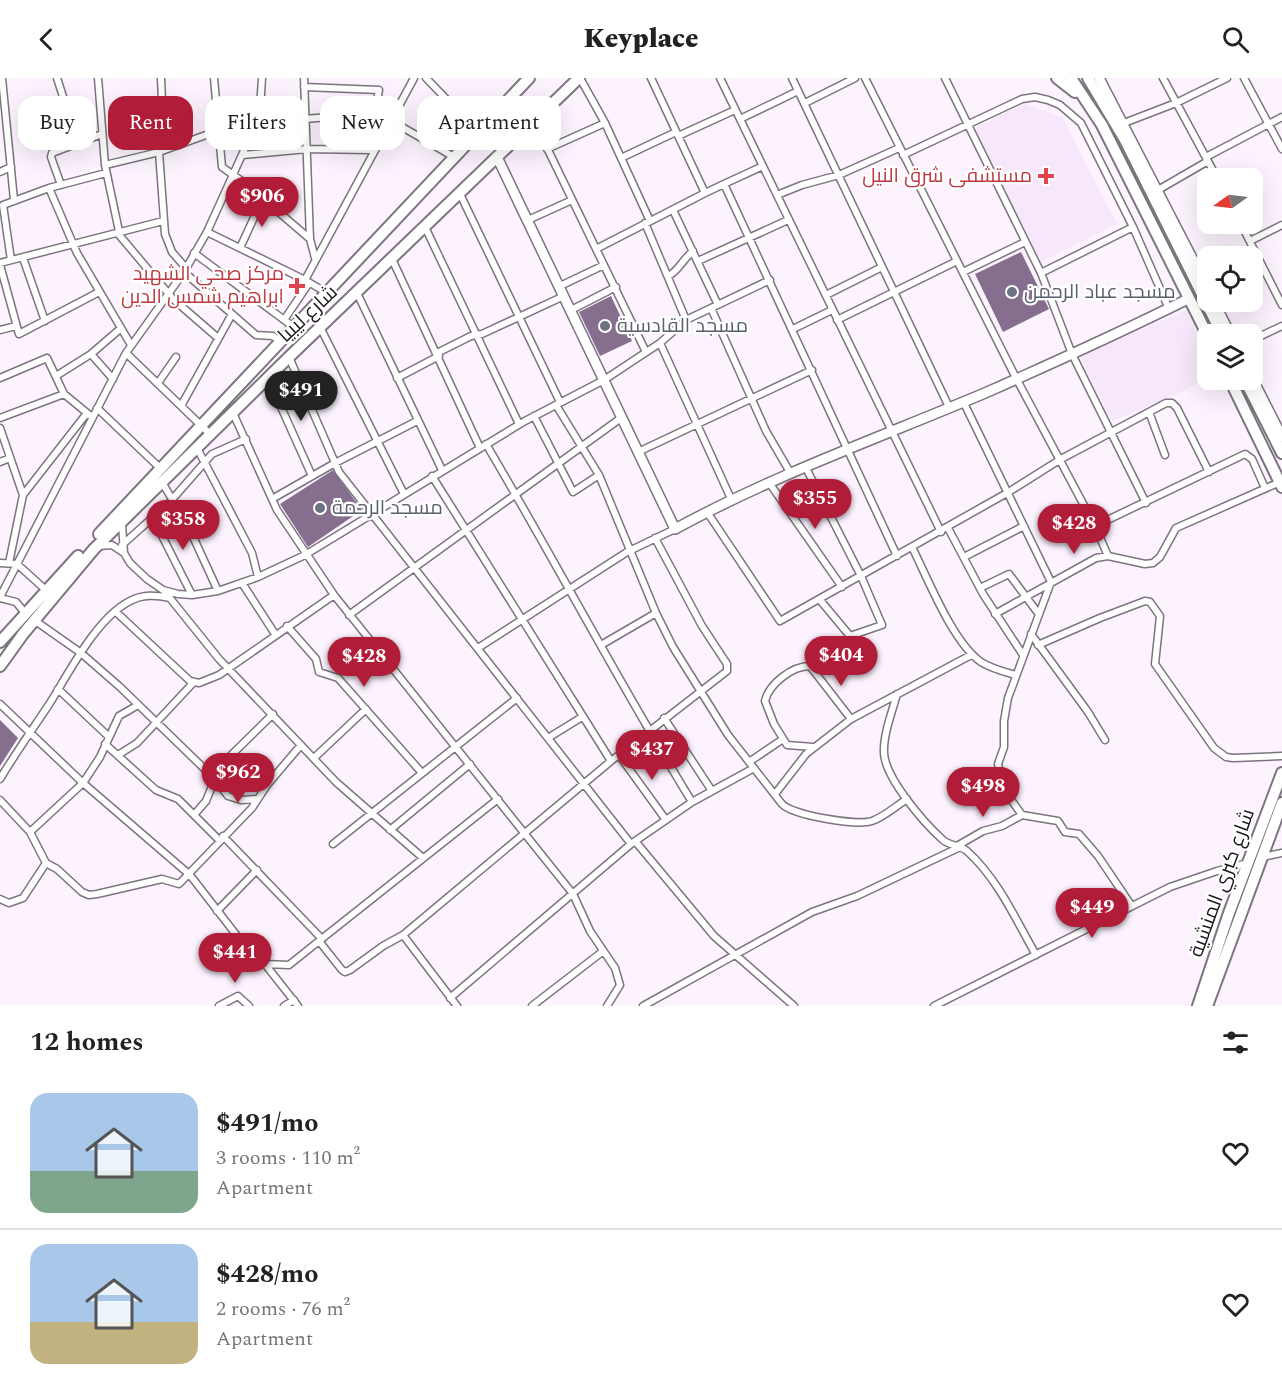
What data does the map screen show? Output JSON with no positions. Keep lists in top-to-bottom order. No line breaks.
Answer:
{"streets":{"main road":["شارع ليبيا","شارع كبري المنشية"]},"places":{"health":["مستشفى شرق النيل","مركز صحي الشهيد ابراهيم شمس الدين"],"other":["مسجد عباد الرحمن","مسجد القادسية","مسجد الرحمة"]},"north":"left","page":{"header":"Keyplace","chip":["Buy","Rent","Filters","New","Apartment"],"price":["$906","$491","$355","$358","$428","$404","$428","$437","$962","$498","$449","$441"],"heading":"12 homes","list":[{"name":"$491/mo","note":"3 rooms · 110 m² · Apartment"},{"name":"$428/mo","note":"2 rooms · 76 m² · Apartment"}]}}
